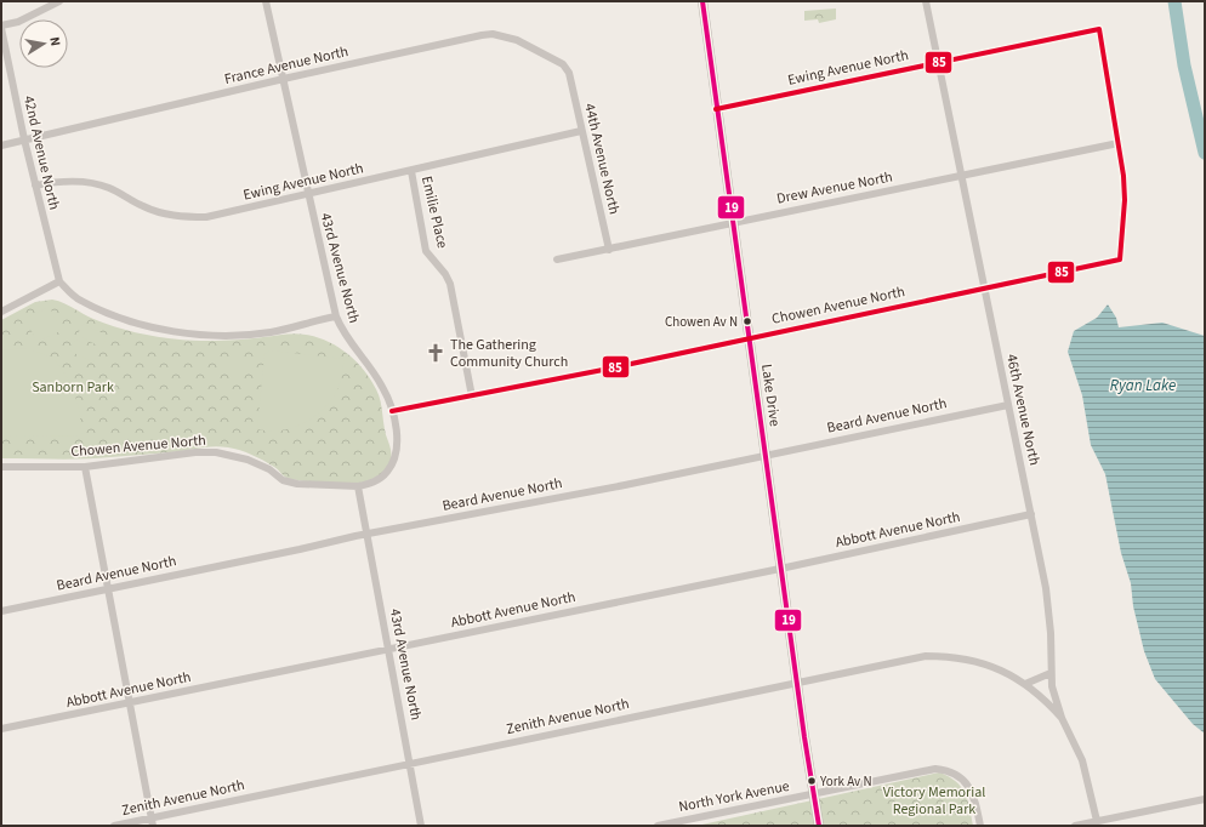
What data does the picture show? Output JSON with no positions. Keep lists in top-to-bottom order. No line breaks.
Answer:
{"streets":{"street":["France Avenue North","Ewing Avenue North","42nd Avenue North","44th Avenue North","Drew Avenue North","Emilie Place","43rd Avenue North","Chowen Avenue North","Lake Drive","46th Avenue North","Beard Avenue North","Abbott Avenue North","Zenith Avenue North","North York Avenue"]},"crossings":[["France Avenue North","42nd Avenue North"],["France Avenue North","44th Avenue North"],["France Avenue North","43rd Avenue North"],["Ewing Avenue North","42nd Avenue North"],["Ewing Avenue North","44th Avenue North"],["Ewing Avenue North","Drew Avenue North"],["Ewing Avenue North","Emilie Place"],["Ewing Avenue North","43rd Avenue North"],["Ewing Avenue North","Chowen Avenue North"],["Ewing Avenue North","Lake Drive"],["Ewing Avenue North","46th Avenue North"],["44th Avenue North","Drew Avenue North"],["Drew Avenue North","Chowen Avenue North"],["Drew Avenue North","Lake Drive"],["Drew Avenue North","46th Avenue North"],["Emilie Place","Chowen Avenue North"],["43rd Avenue North","Chowen Avenue North"],["43rd Avenue North","Beard Avenue North"],["43rd Avenue North","Abbott Avenue North"],["43rd Avenue North","Zenith Avenue North"],["Chowen Avenue North","Lake Drive"],["Chowen Avenue North","46th Avenue North"],["Lake Drive","Beard Avenue North"],["Lake Drive","Abbott Avenue North"],["Lake Drive","Zenith Avenue North"],["Lake Drive","North York Avenue"],["46th Avenue North","Beard Avenue North"],["46th Avenue North","Abbott Avenue North"],["46th Avenue North","Zenith Avenue North"]],"water":["Ryan Lake"],"parks":["Sanborn Park","Victory Memorial Regional Park"],"places":{"other":["Chowen Av N","York Av N"],"church":["The Gathering Community Church"]},"lines":["transit line 19","transit line 85"],"north":"right"}
